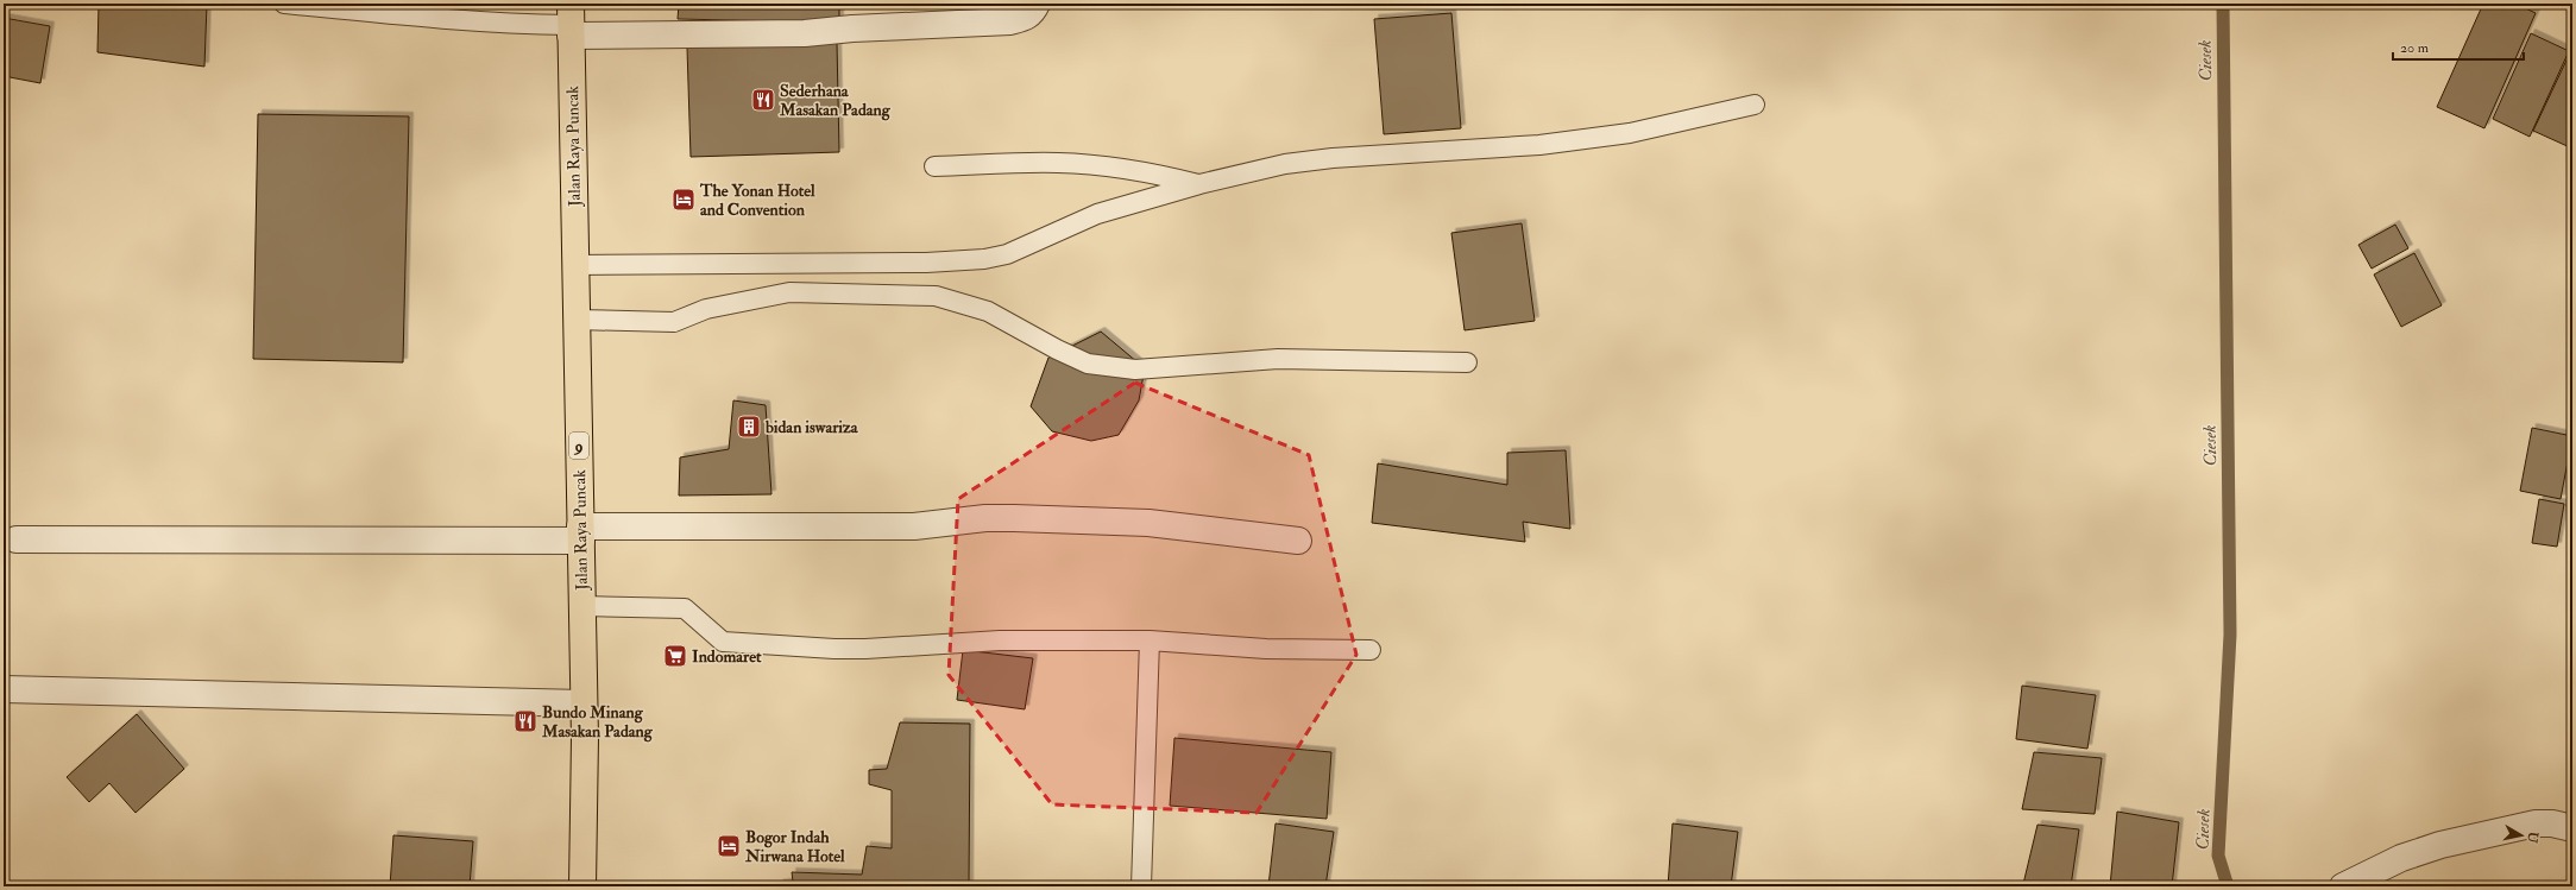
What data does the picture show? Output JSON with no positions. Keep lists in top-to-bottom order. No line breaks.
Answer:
{"streets":{"highway":["Jalan Raya Puncak","9"]},"water":["Ciesek"],"places":{"restaurant":["Sederhana Masakan Padang","Bundo Minang Masakan Padang"],"hotel":["The Yonan Hotel and Convention","Bogor Indah Nirwana Hotel"],"building":["bidan iswariza"],"supermarket":["Indomaret"]},"scale_bar":"20 m","north":"right"}
